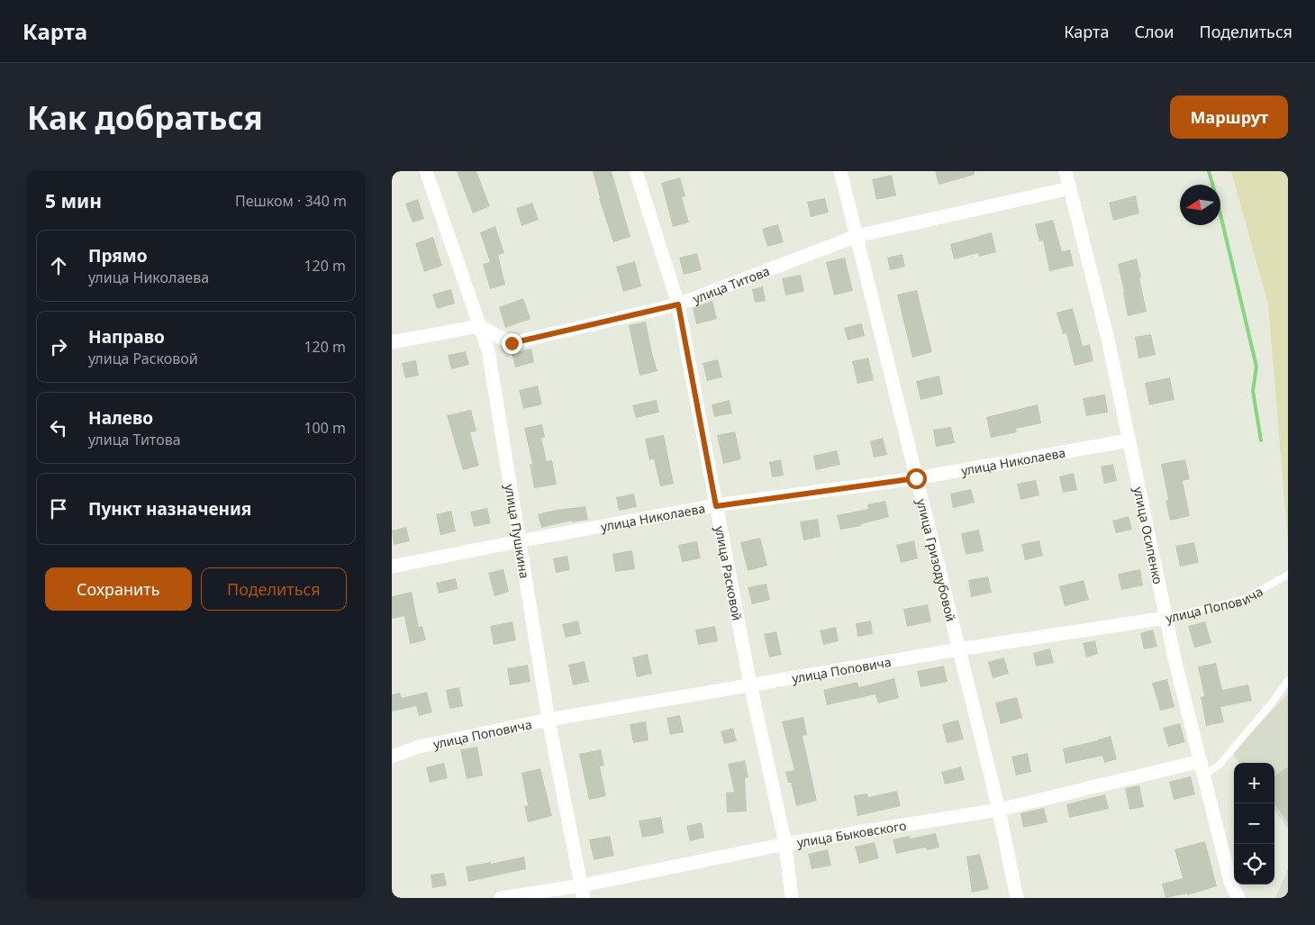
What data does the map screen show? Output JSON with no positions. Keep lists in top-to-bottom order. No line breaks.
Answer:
{"streets":{"street":["улица Титова","улица Николаева","улица Пушкина","улица Осипенко","улица Гризодубовой","улица Расковой","улица Поповича","улица Быковского"]},"crossings":[["улица Титова","улица Пушкина"],["улица Титова","улица Осипенко"],["улица Титова","улица Гризодубовой"],["улица Титова","улица Расковой"],["улица Николаева","улица Пушкина"],["улица Николаева","улица Осипенко"],["улица Николаева","улица Гризодубовой"],["улица Николаева","улица Расковой"],["улица Пушкина","улица Поповича"],["улица Пушкина","улица Быковского"],["улица Осипенко","улица Поповича"],["улица Осипенко","улица Быковского"],["улица Гризодубовой","улица Поповича"],["улица Гризодубовой","улица Быковского"],["улица Расковой","улица Поповича"],["улица Расковой","улица Быковского"]],"north":"left","page":{"header":"Карта","nav":["Карта","Слои","Поделиться"],"buttons":["Маршрут",["Сохранить","Поделиться"]],"title":"Как добраться","heading":["5 мин","Пешком · 340 m"],"list":[["Прямо","улица Николаева","120 m"],["Направо","улица Расковой","120 m"],["Налево","улица Титова","100 m"],"Пункт назначения"],"map_buttons":["+","−"]}}
